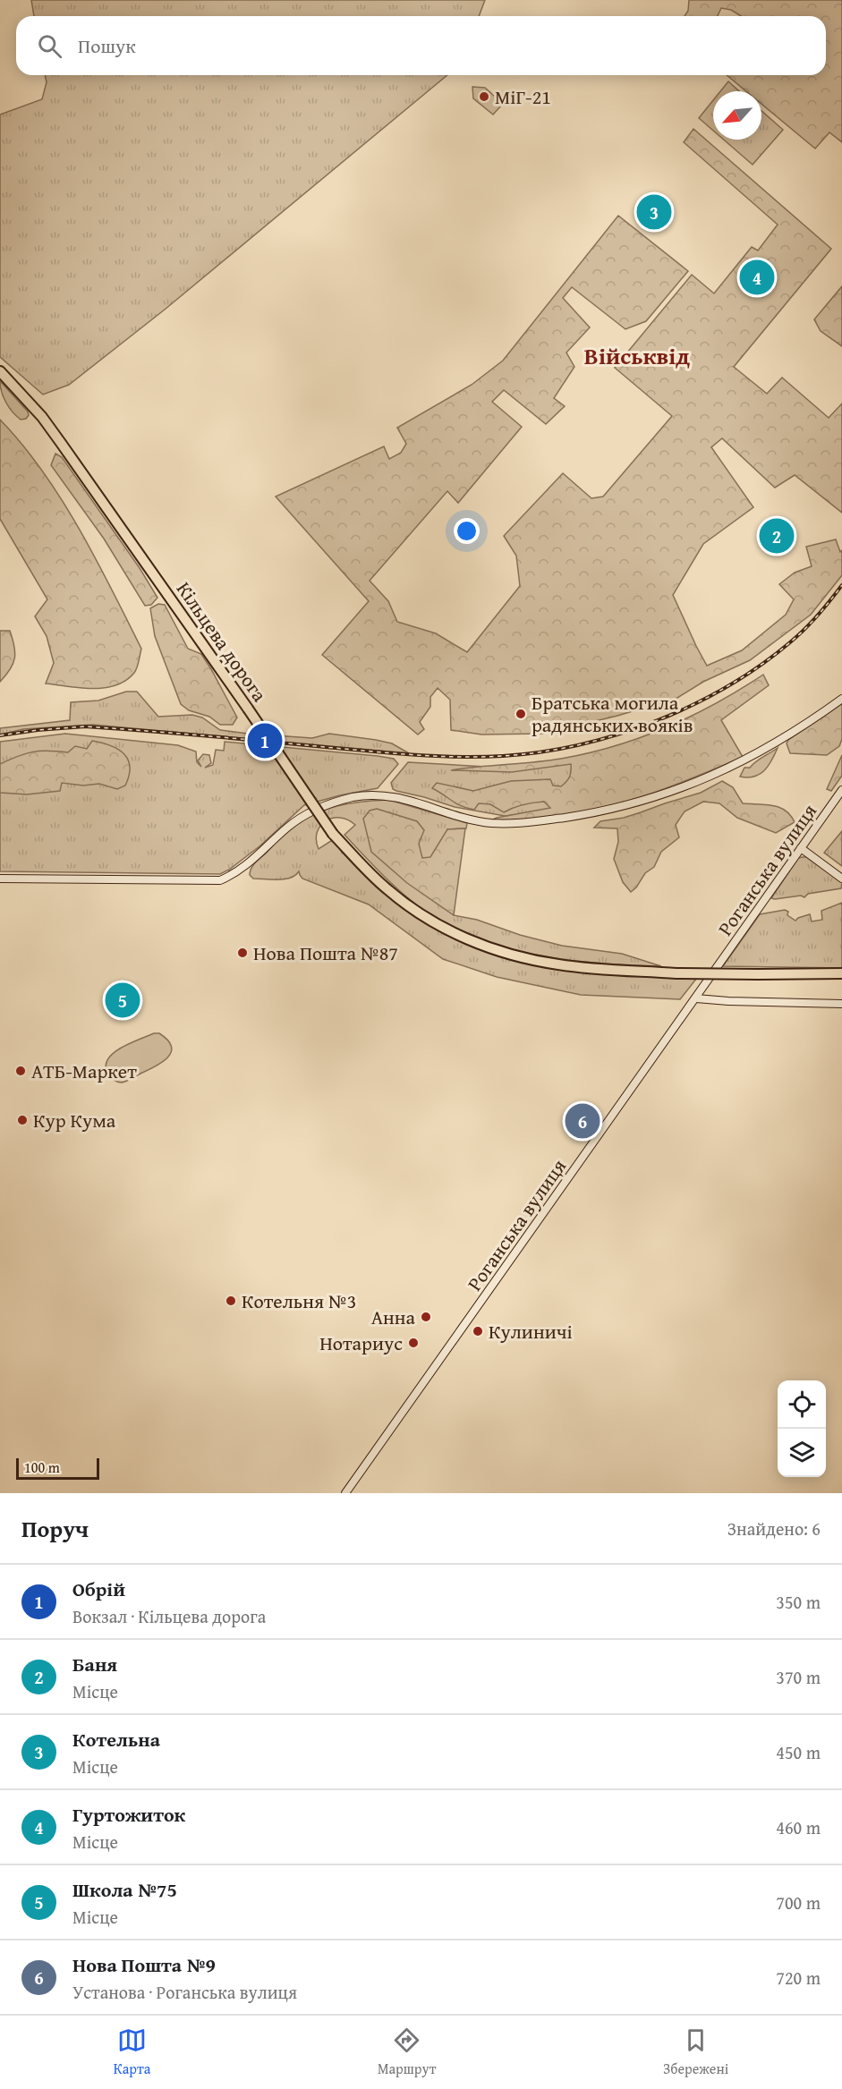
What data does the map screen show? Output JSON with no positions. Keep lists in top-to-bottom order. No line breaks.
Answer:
{"streets":{"highway":["Кільцева дорога"],"street":["Роганська вулиця"]},"districts":["Військвід"],"places":["МіГ-21","Братська могила радянських вояків","Нова Пошта №87","АТБ-Маркет","Кур Кума","Котельня №3","Анна","Кулиничі","Нотариус"],"scale_bar":"100 m","north":"bottom left","page":{"search":"Пошук","pins":["3","4","2","1","5","6"],"scale":"100 m","heading":["Поруч","Знайдено: 6"],"list":[{"mark":"1","name":"Обрій","note":"Вокзал · Кільцева дорога","value":"350 m"},{"mark":"2","name":"Баня","note":"Місце","value":"370 m"},{"mark":"3","name":"Котельна","note":"Місце","value":"450 m"},{"mark":"4","name":"Гуртожиток","note":"Місце","value":"460 m"},{"mark":"5","name":"Школа №75","note":"Місце","value":"700 m"},{"mark":"6","name":"Нова Пошта №9","note":"Установа · Роганська вулиця","value":"720 m"}],"nav":["Карта","Маршрут","Збережені"]}}
